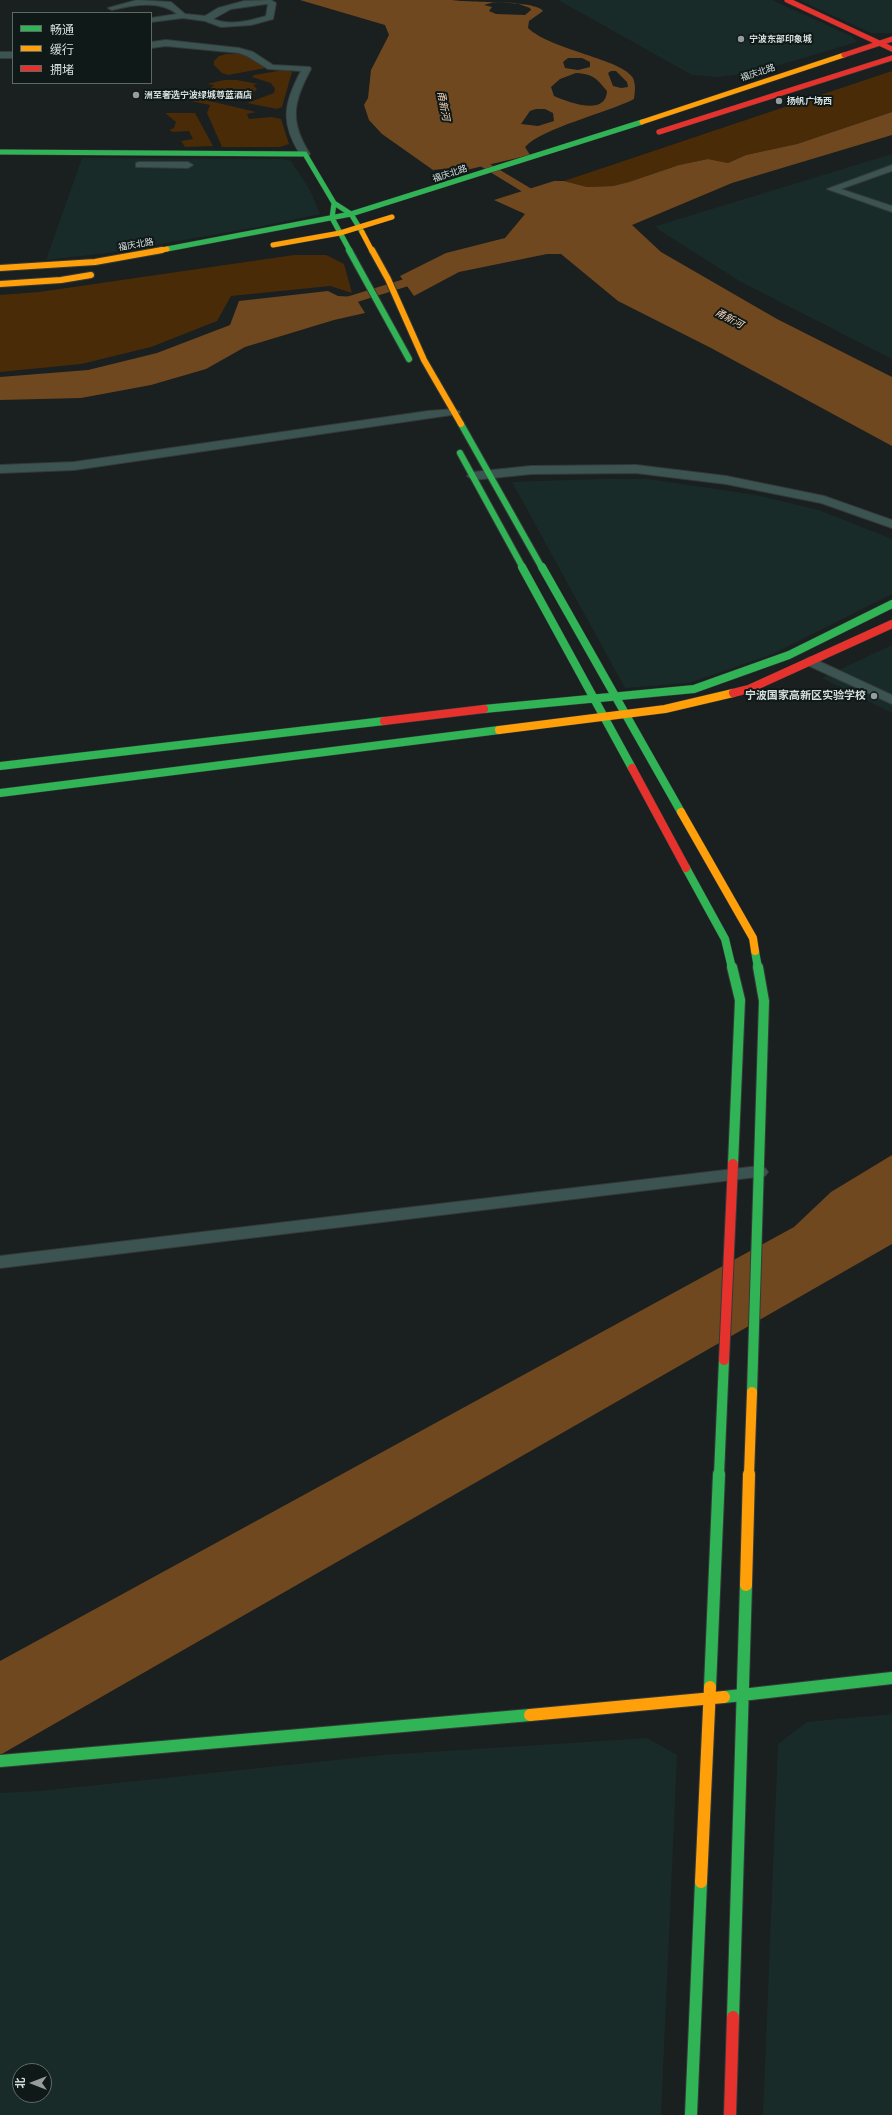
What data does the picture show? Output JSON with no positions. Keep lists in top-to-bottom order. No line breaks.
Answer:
{"streets":{"main road":["福庆北路"]},"water":["甬新河"],"places":["宁波东部印象城","洲至奢选宁波绿城尊蓝酒店","扬帆广场西","宁波国家高新区实验学校"],"legend":["畅通","缓行","拥堵"],"north":"left"}
